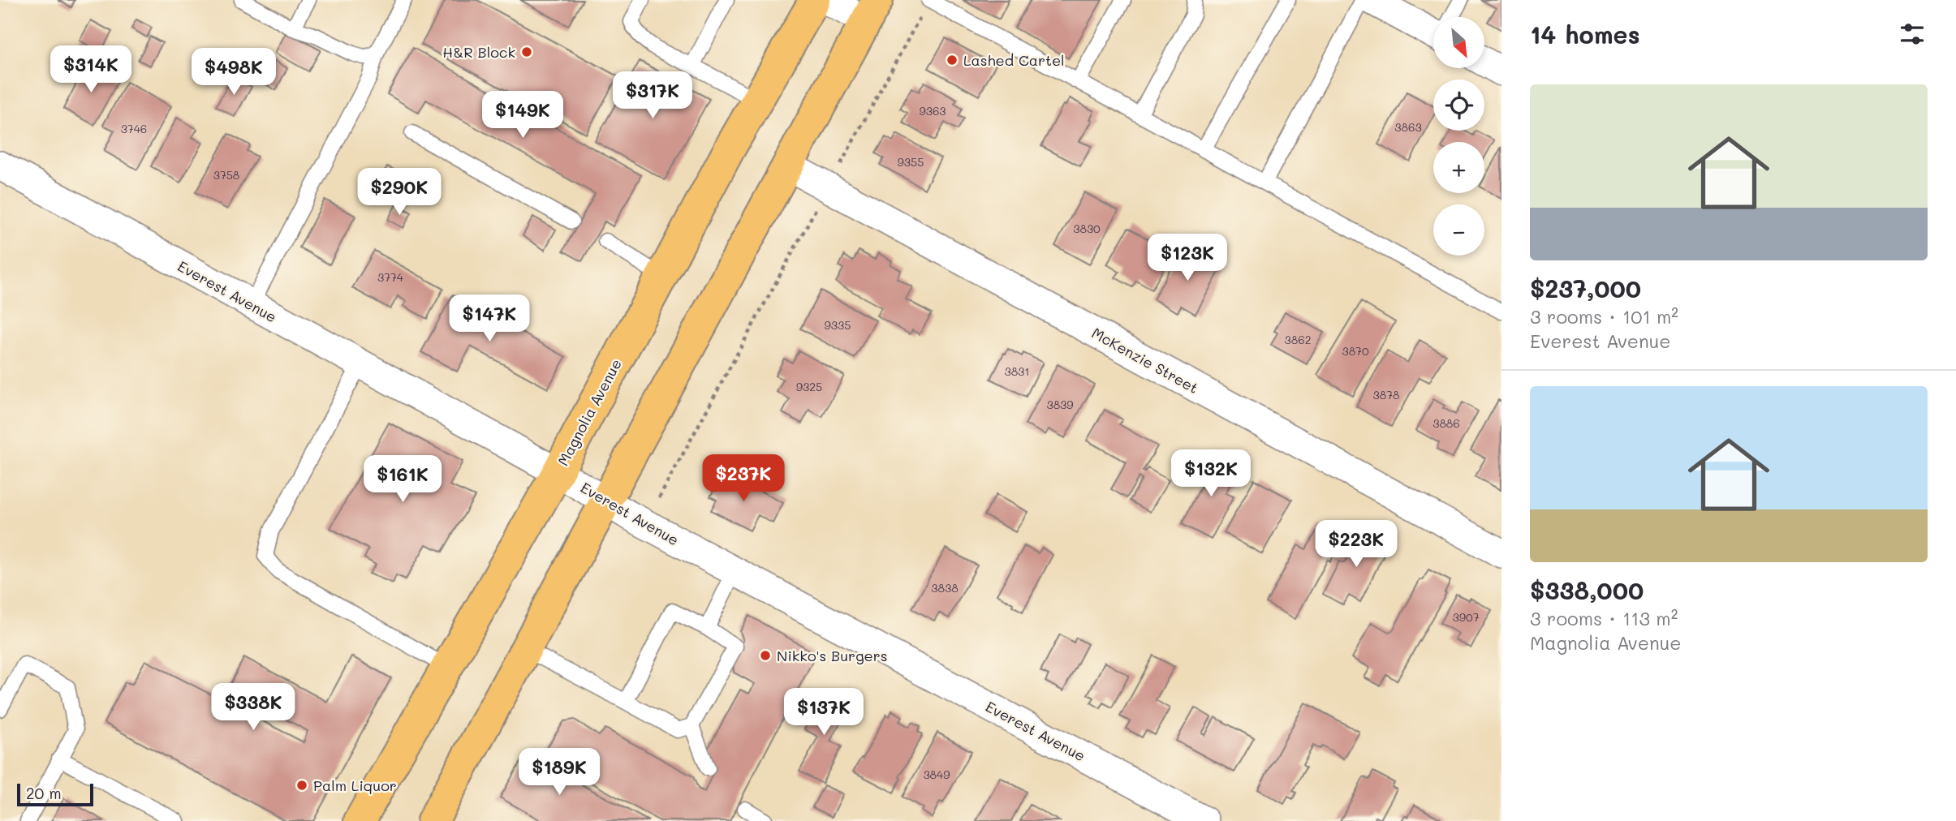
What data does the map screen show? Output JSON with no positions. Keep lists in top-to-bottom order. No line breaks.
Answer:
{"streets":{"main road":["Magnolia Avenue"],"street":["Everest Avenue","McKenzie Street"]},"crossings":[["Everest Avenue","Magnolia Avenue"]],"places":["H&R Block","Lashed Cartel","Nikko's Burgers","Palm Liquor"],"house_numbers":["9363","3863","3746","9355","3758","3830","3774","9335","3862","3870","3831","9325","3878","3839","3886","3838","3907","3849"],"scale_bar":"20 m","north":"bottom right","page":{"heading":"14 homes","map_buttons":["+","−"],"price":["$314K","$498K","$317K","$149K","$290K","$123K","$147K","$132K","$237K","$161K","$223K","$338K","$137K","$189K"],"list":[{"name":"$237,000","note":"3 rooms · 101 m² · Everest Avenue"},{"name":"$338,000","note":"3 rooms · 113 m² · Magnolia Avenue"}],"scale":"20 m"}}
